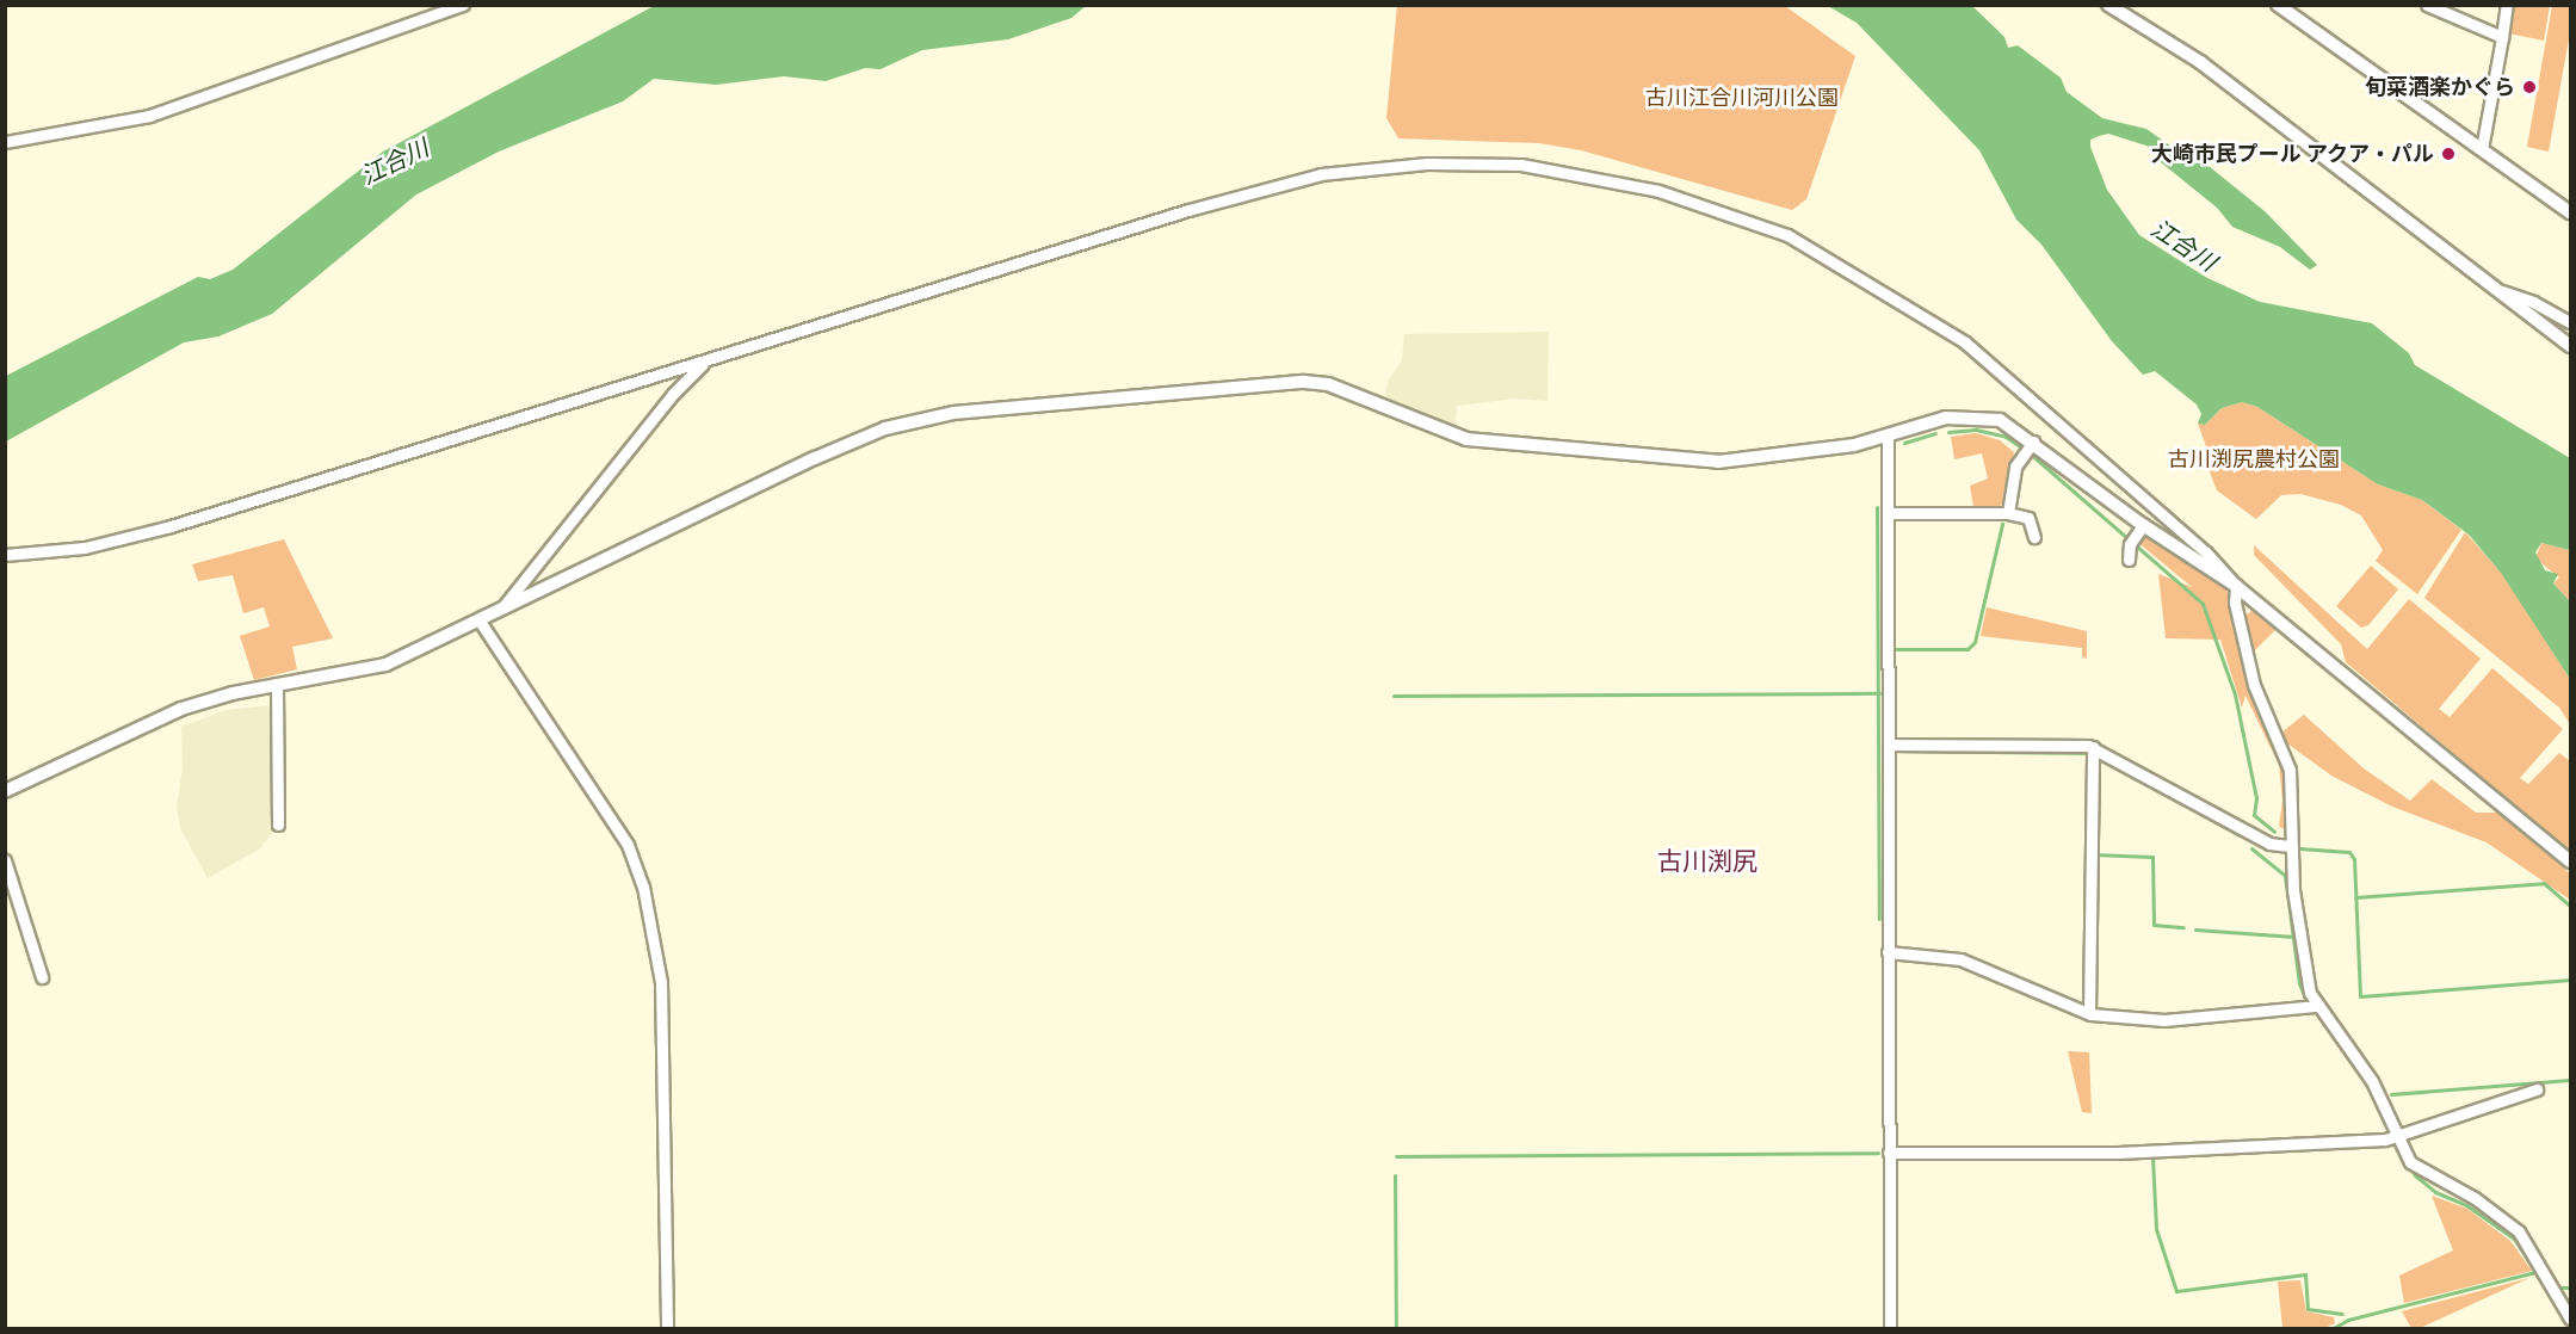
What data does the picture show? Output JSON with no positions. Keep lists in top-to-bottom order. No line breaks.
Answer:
{"districts":["古川渕尻"],"water":["江合川"],"parks":["古川江合川河川公園","古川渕尻農村公園"],"places":["旬菜酒楽かぐら","大崎市民プール アクア・パル"]}
